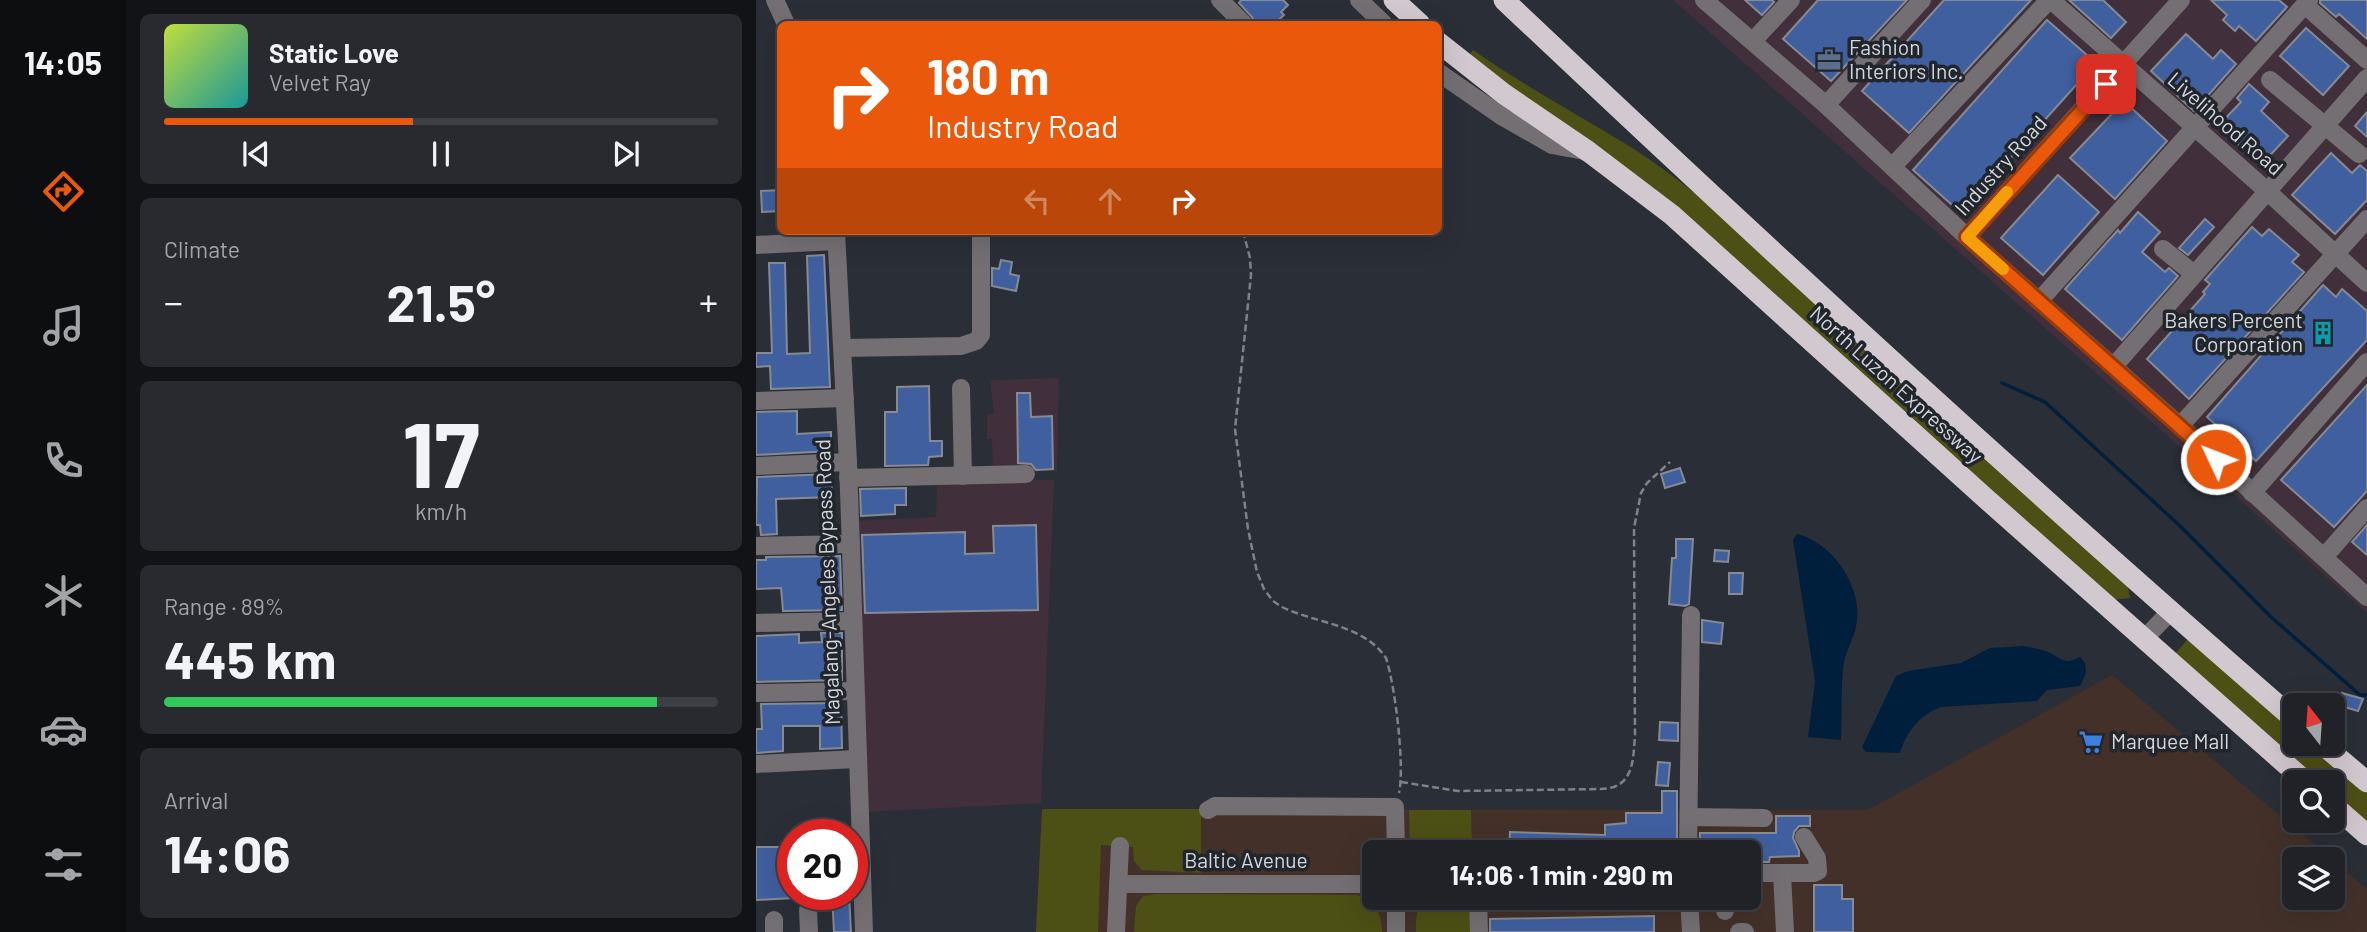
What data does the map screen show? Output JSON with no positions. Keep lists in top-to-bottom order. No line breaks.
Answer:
{"streets":{"highway":["North Luzon Expressway"],"street":["Livelihood Road","Industry Road","Magalang-Angeles Bypass Road","Baltic Avenue"]},"crossings":[["Livelihood Road","Industry Road"]],"places":{"office":["Fashion Interiors Inc."],"building":["Bakers Percent Corporation"],"supermarket":["Marquee Mall"]},"north":"top","page":{"tabs":"14:05","turn":["180 m","Industry Road"],"song":["Static Love","Velvet Ray"],"tile":["Climate",["17","km/h"],["Range · 89%","445 km"],["Arrival","14:06"]],"heat":["−","21.5°","+"],"limit":"20","trip":"14:06 · 1 min · 290 m"}}
